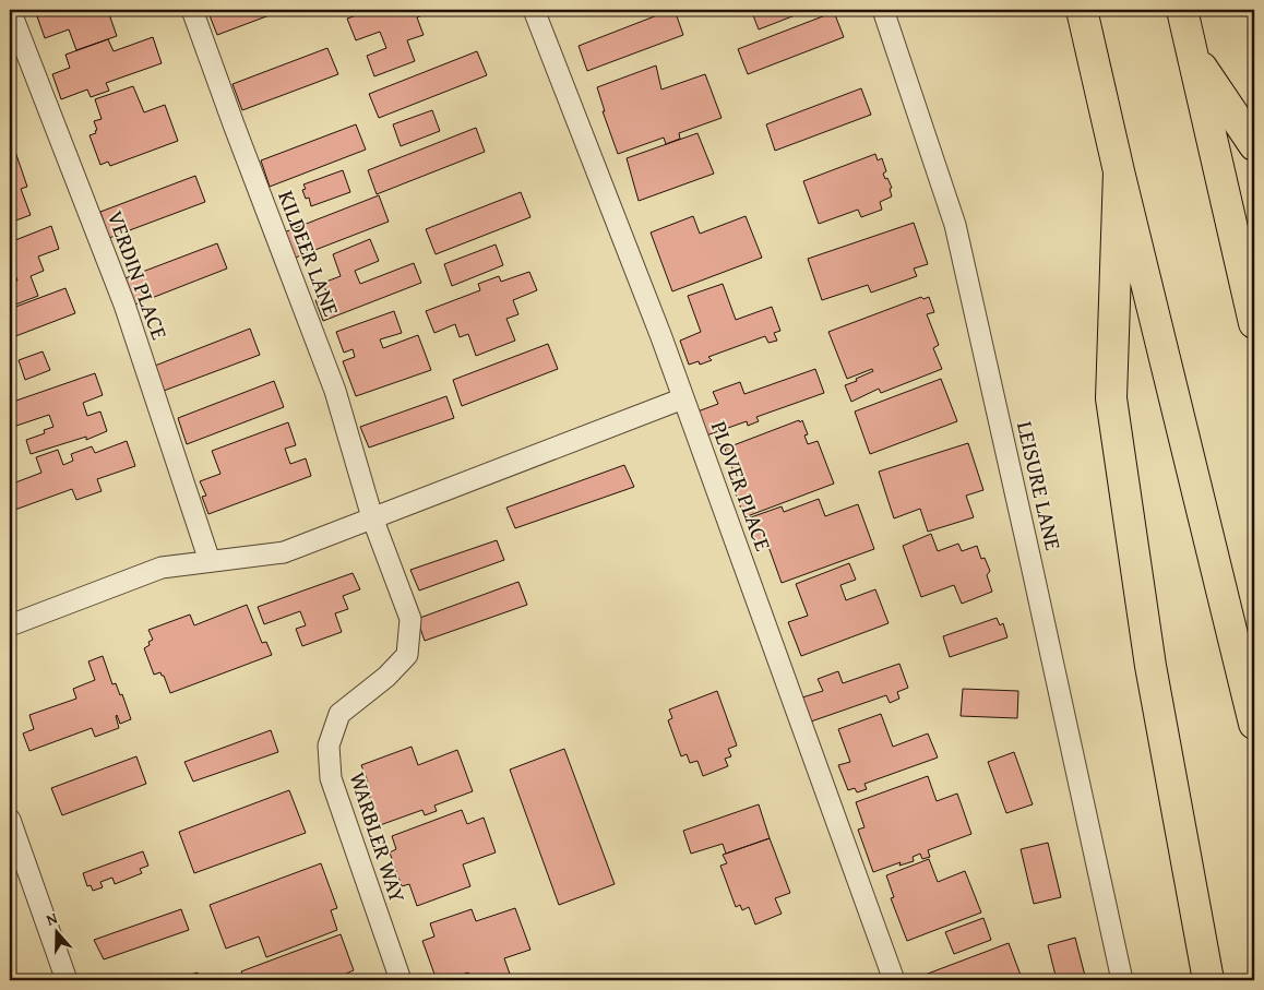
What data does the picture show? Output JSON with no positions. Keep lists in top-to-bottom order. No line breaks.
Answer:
{"streets":{"lane":["KILDEER LANE","VERDIN PLACE","PLOVER PLACE","LEISURE LANE","WARBLER WAY"]},"crossings":[["KILDEER LANE","WARBLER WAY"]],"north":"top"}
